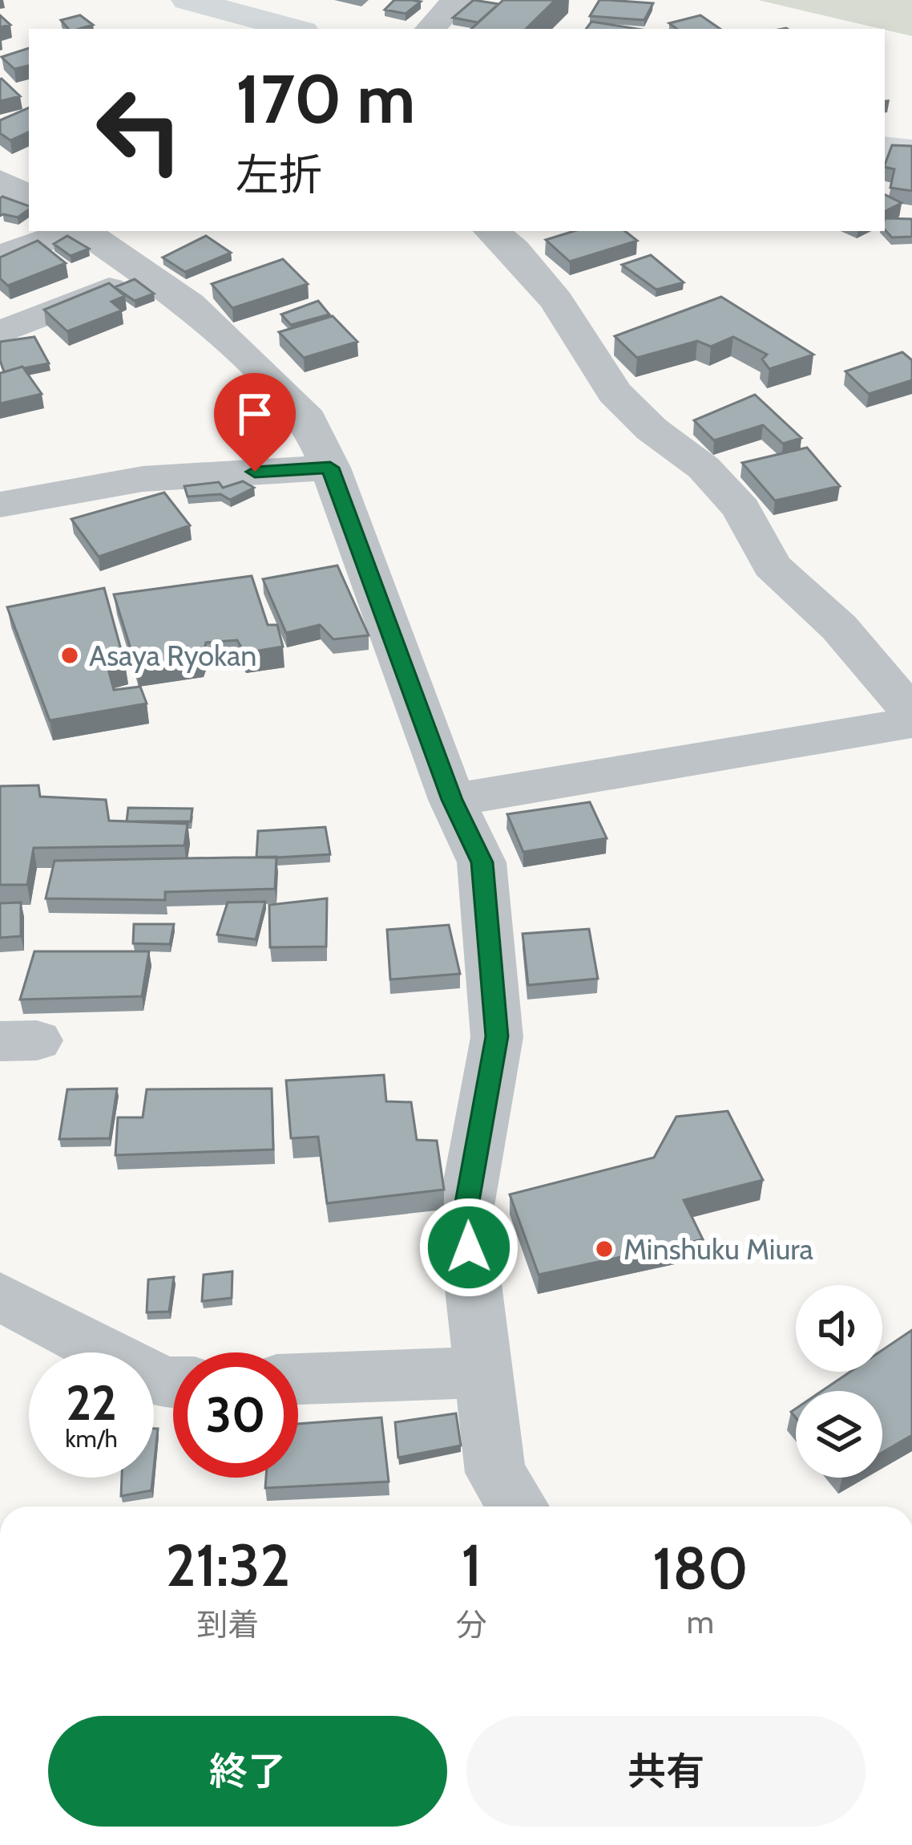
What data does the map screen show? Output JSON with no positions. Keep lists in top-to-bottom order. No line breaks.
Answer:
{"places":["Asaya Ryokan","Minshuku Miura"],"page":{"turn":["170 m","左折"],"speed":"22 km/h","limit":"30","eta":["21:32","到着","1","分","180","m"],"buttons":["終了","共有"]}}
